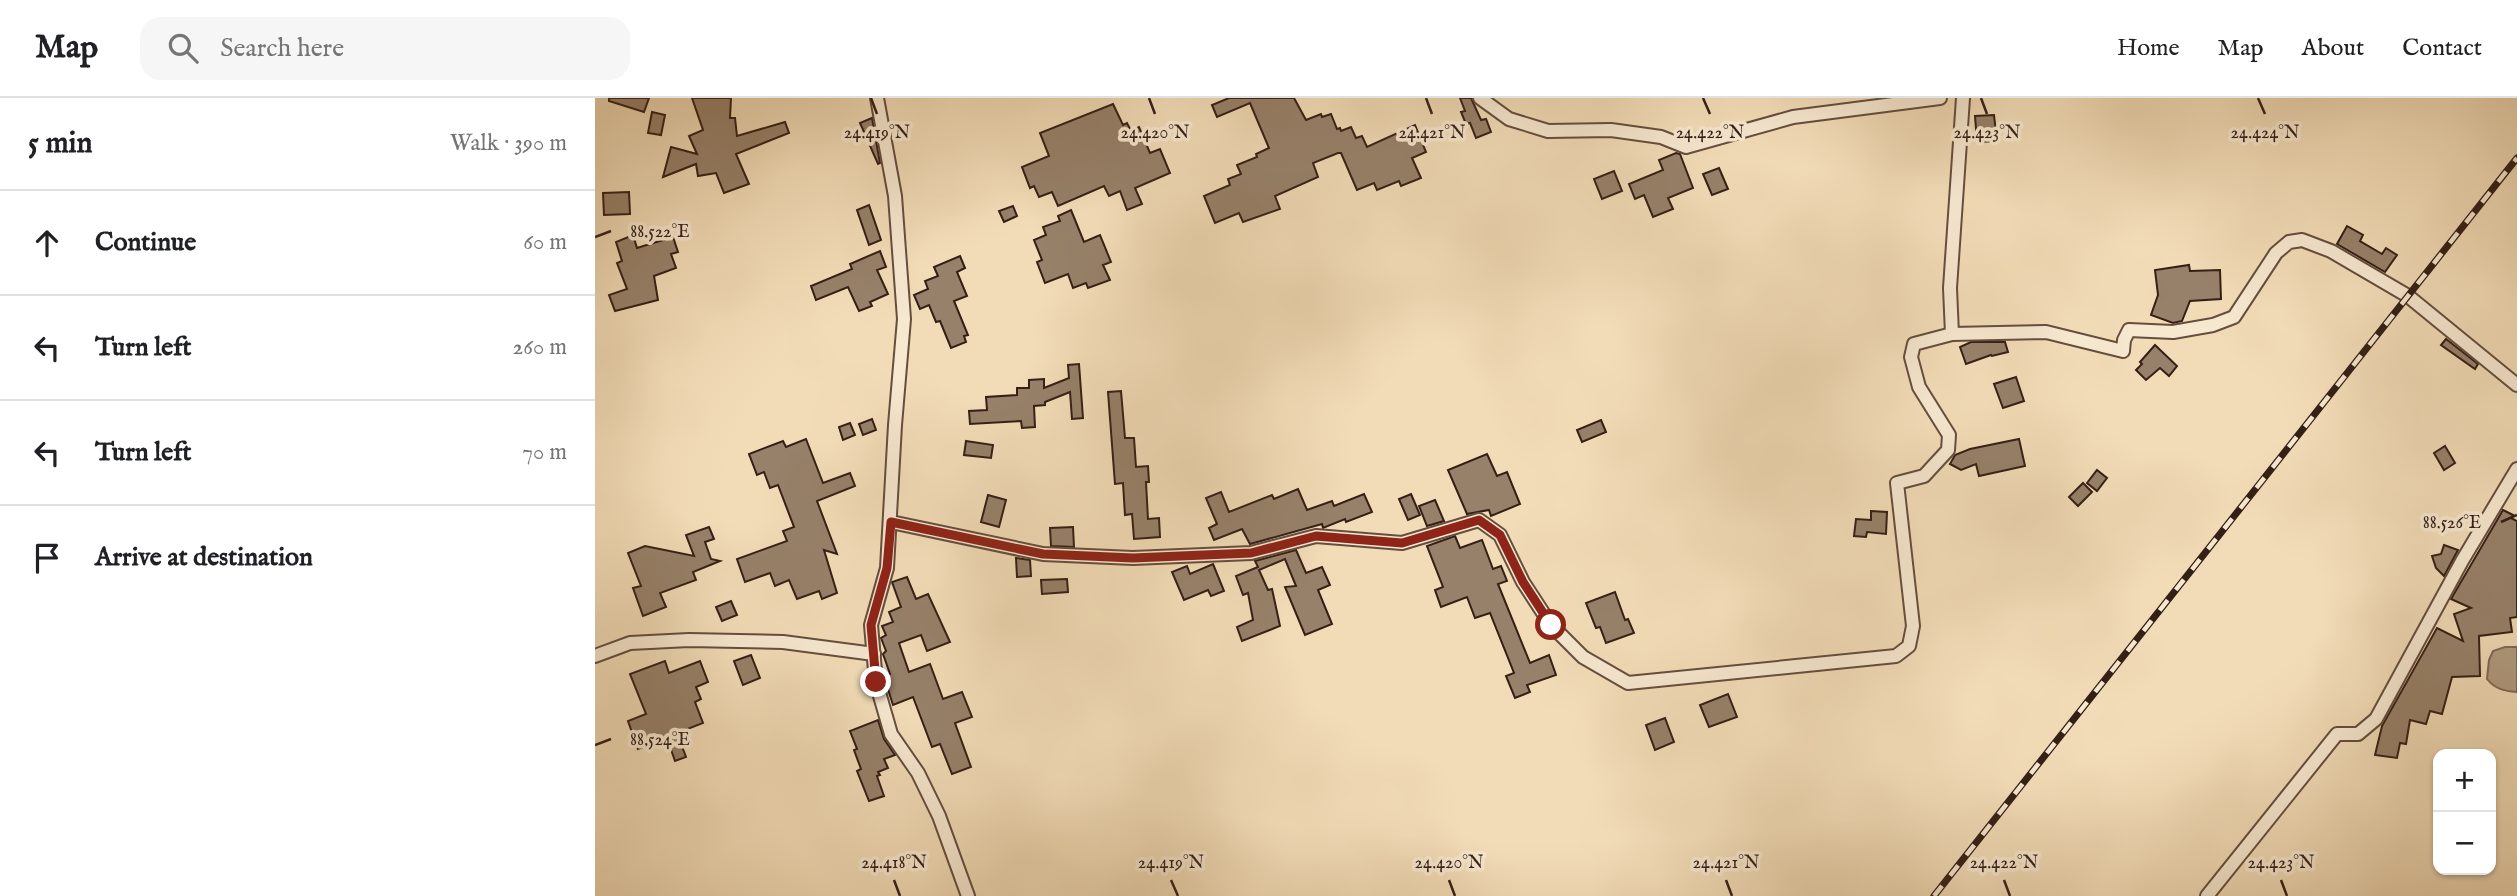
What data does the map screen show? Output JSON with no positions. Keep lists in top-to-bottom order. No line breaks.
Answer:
{"page":{"header":"Map","search":"Search here","nav":["Home","Map","About","Contact"],"heading":["5 min","Walk · 390 m"],"list":[["Continue","60 m"],["Turn left","260 m"],["Turn left","70 m"],"Arrive at destination"],"map_buttons":["+","−"]},"coordinates":["24.424°N","24.419°N","24.420°N","24.421°N","24.422°N","24.423°N","88.522°E","88.526°E","88.524°E","24.418°N"]}
